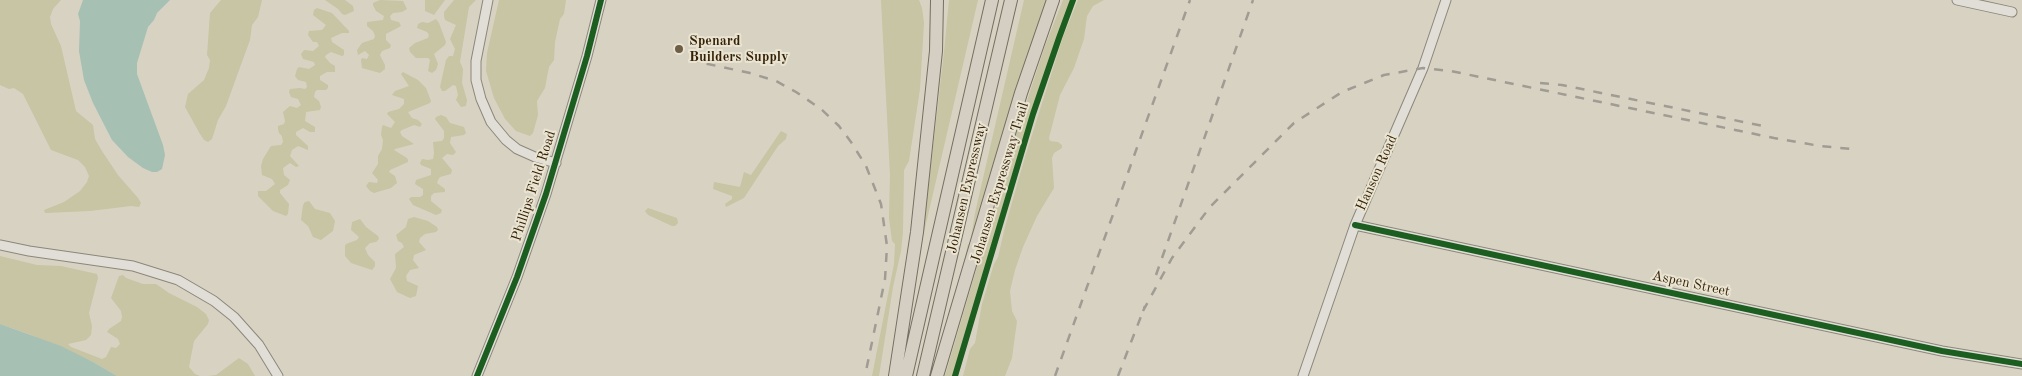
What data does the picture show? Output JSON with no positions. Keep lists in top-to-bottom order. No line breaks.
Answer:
{"streets":{"highway":["Johansen Expressway"],"street":["Hanson Road","Phillips Field Road","Aspen Street"],"cycle path":["Johansen Expressway Trail"]},"crossings":[["Hanson Road","Aspen Street"]],"places":["Spenard Builders Supply"]}
